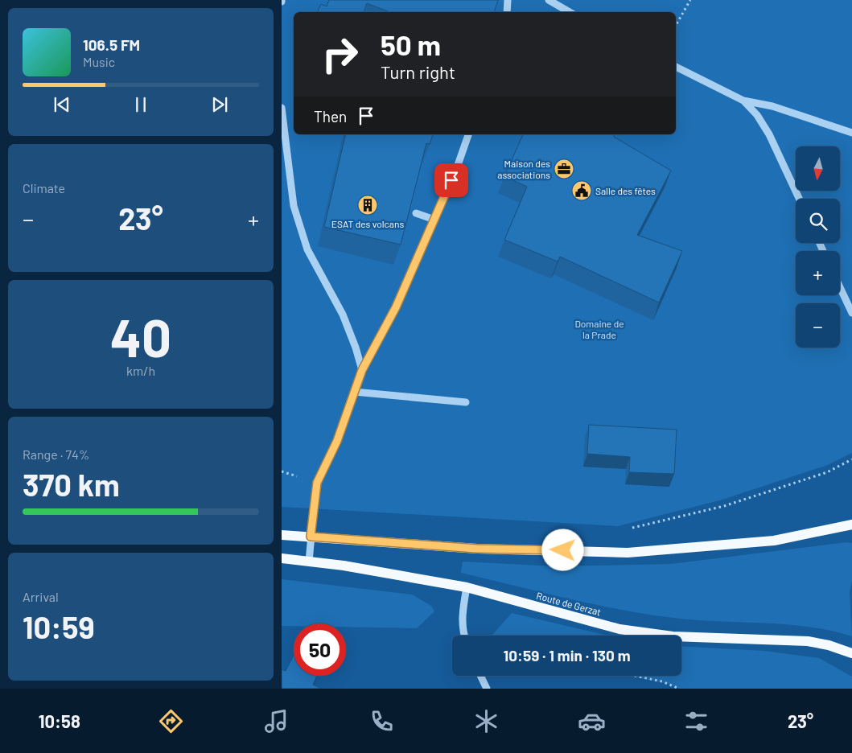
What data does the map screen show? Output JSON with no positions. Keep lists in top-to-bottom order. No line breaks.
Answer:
{"streets":{"main road":["Route de Gerzat"]},"parks":["Domaine de la Prade"],"places":{"office":["Maison des associations"],"public building":["Salle des fêtes"],"building":["ESAT des volcans"]},"north":"bottom","page":{"turn":["50 m","Turn right"],"song":["106.5 FM","Music"],"then":"Then","tile":["Climate",["40","km/h"],["Range · 74%","370 km"],["Arrival","10:59"]],"map_buttons":["+","−"],"heat":["−","23°","+"],"limit":"50","trip":"10:59 · 1 min · 130 m","tabs":["10:58","23°"]}}
